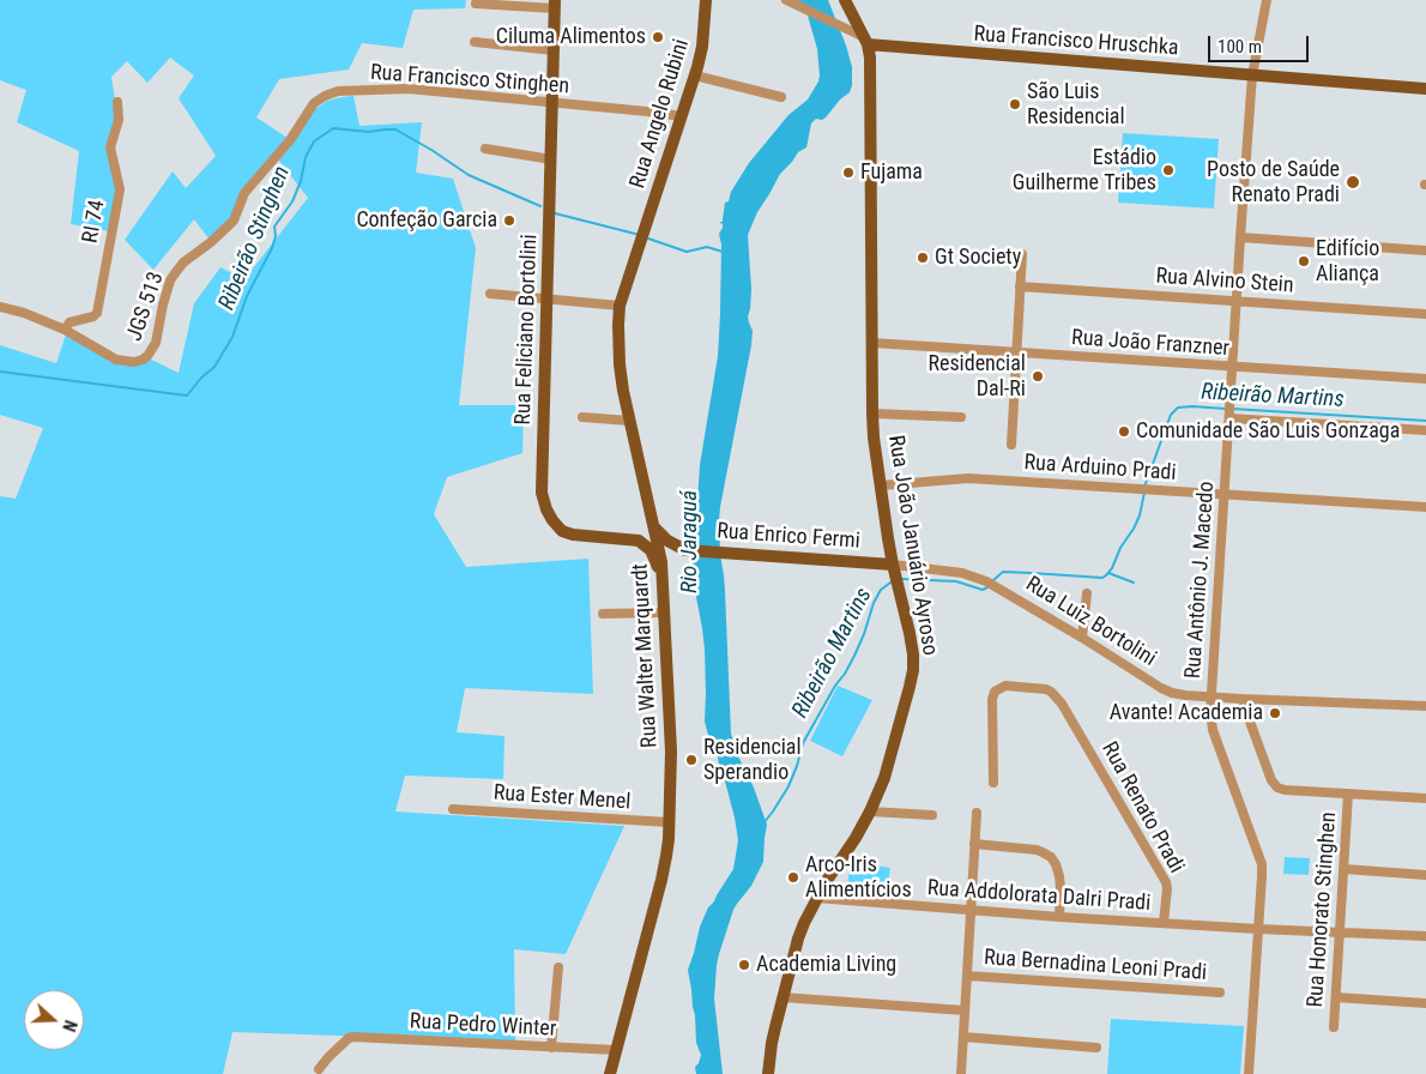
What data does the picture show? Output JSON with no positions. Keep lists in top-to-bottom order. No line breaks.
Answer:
{"streets":{"main road":["Rua Francisco Hruschka","Rua Angelo Rubini","Rua Feliciano Bortolini","Rua Enrico Fermi","Rua João Januário Ayroso","Rua Walter Marquardt"],"street":["Rua Francisco Stinghen","RI 74","Rua Alvino Stein","JGS 513","Rua João Franzner","Rua Arduino Pradi","Rua Antônio J. Macedo","Rua Luiz Bortolini","Rua Ester Menel","Rua Renato Pradi","Rua Addolorata Dalri Pradi","Rua Honorato Stinghen","Rua Bernadina Leoni Pradi","Rua Pedro Winter"]},"crossings":[["Rua Francisco Hruschka","Rua João Januário Ayroso"],["Rua Francisco Hruschka","Rua Antônio J. Macedo"],["Rua Francisco Stinghen","Rua Angelo Rubini"],["Rua Francisco Stinghen","JGS 513"],["Rua Francisco Stinghen","Rua Feliciano Bortolini"],["Rua Angelo Rubini","Rua Walter Marquardt"],["RI 74","JGS 513"],["Rua Alvino Stein","Rua Antônio J. Macedo"],["Rua João Franzner","Rua João Januário Ayroso"],["Rua João Franzner","Rua Antônio J. Macedo"],["Rua Arduino Pradi","Rua João Januário Ayroso"],["Rua Arduino Pradi","Rua Antônio J. Macedo"],["Rua Enrico Fermi","Rua João Januário Ayroso"],["Rua Enrico Fermi","Rua Luiz Bortolini"],["Rua Enrico Fermi","Rua Walter Marquardt"],["Rua João Januário Ayroso","Rua Luiz Bortolini"],["Rua João Januário Ayroso","Rua Addolorata Dalri Pradi"],["Rua Antônio J. Macedo","Rua Luiz Bortolini"],["Rua Antônio J. Macedo","Rua Addolorata Dalri Pradi"],["Rua Walter Marquardt","Rua Ester Menel"],["Rua Walter Marquardt","Rua Pedro Winter"],["Rua Renato Pradi","Rua Addolorata Dalri Pradi"],["Rua Addolorata Dalri Pradi","Rua Honorato Stinghen"]],"water":["Ribeirão Stinghen","Ribeirão Martins","Rio Jaraguá"],"places":["Ciluma Alimentos","São Luis Residencial","Estádio Guilherme Tribes","Fujama","Posto de Saúde Renato Pradi","Confeção Garcia","Gt Society","Edifício Aliança","Residencial Dal-Ri","Comunidade São Luis Gonzaga","Avante! Academia","Residencial Sperandio","Arco-Iris Alimentícios","Academia Living"],"scale_bar":"100 m","north":"right"}
